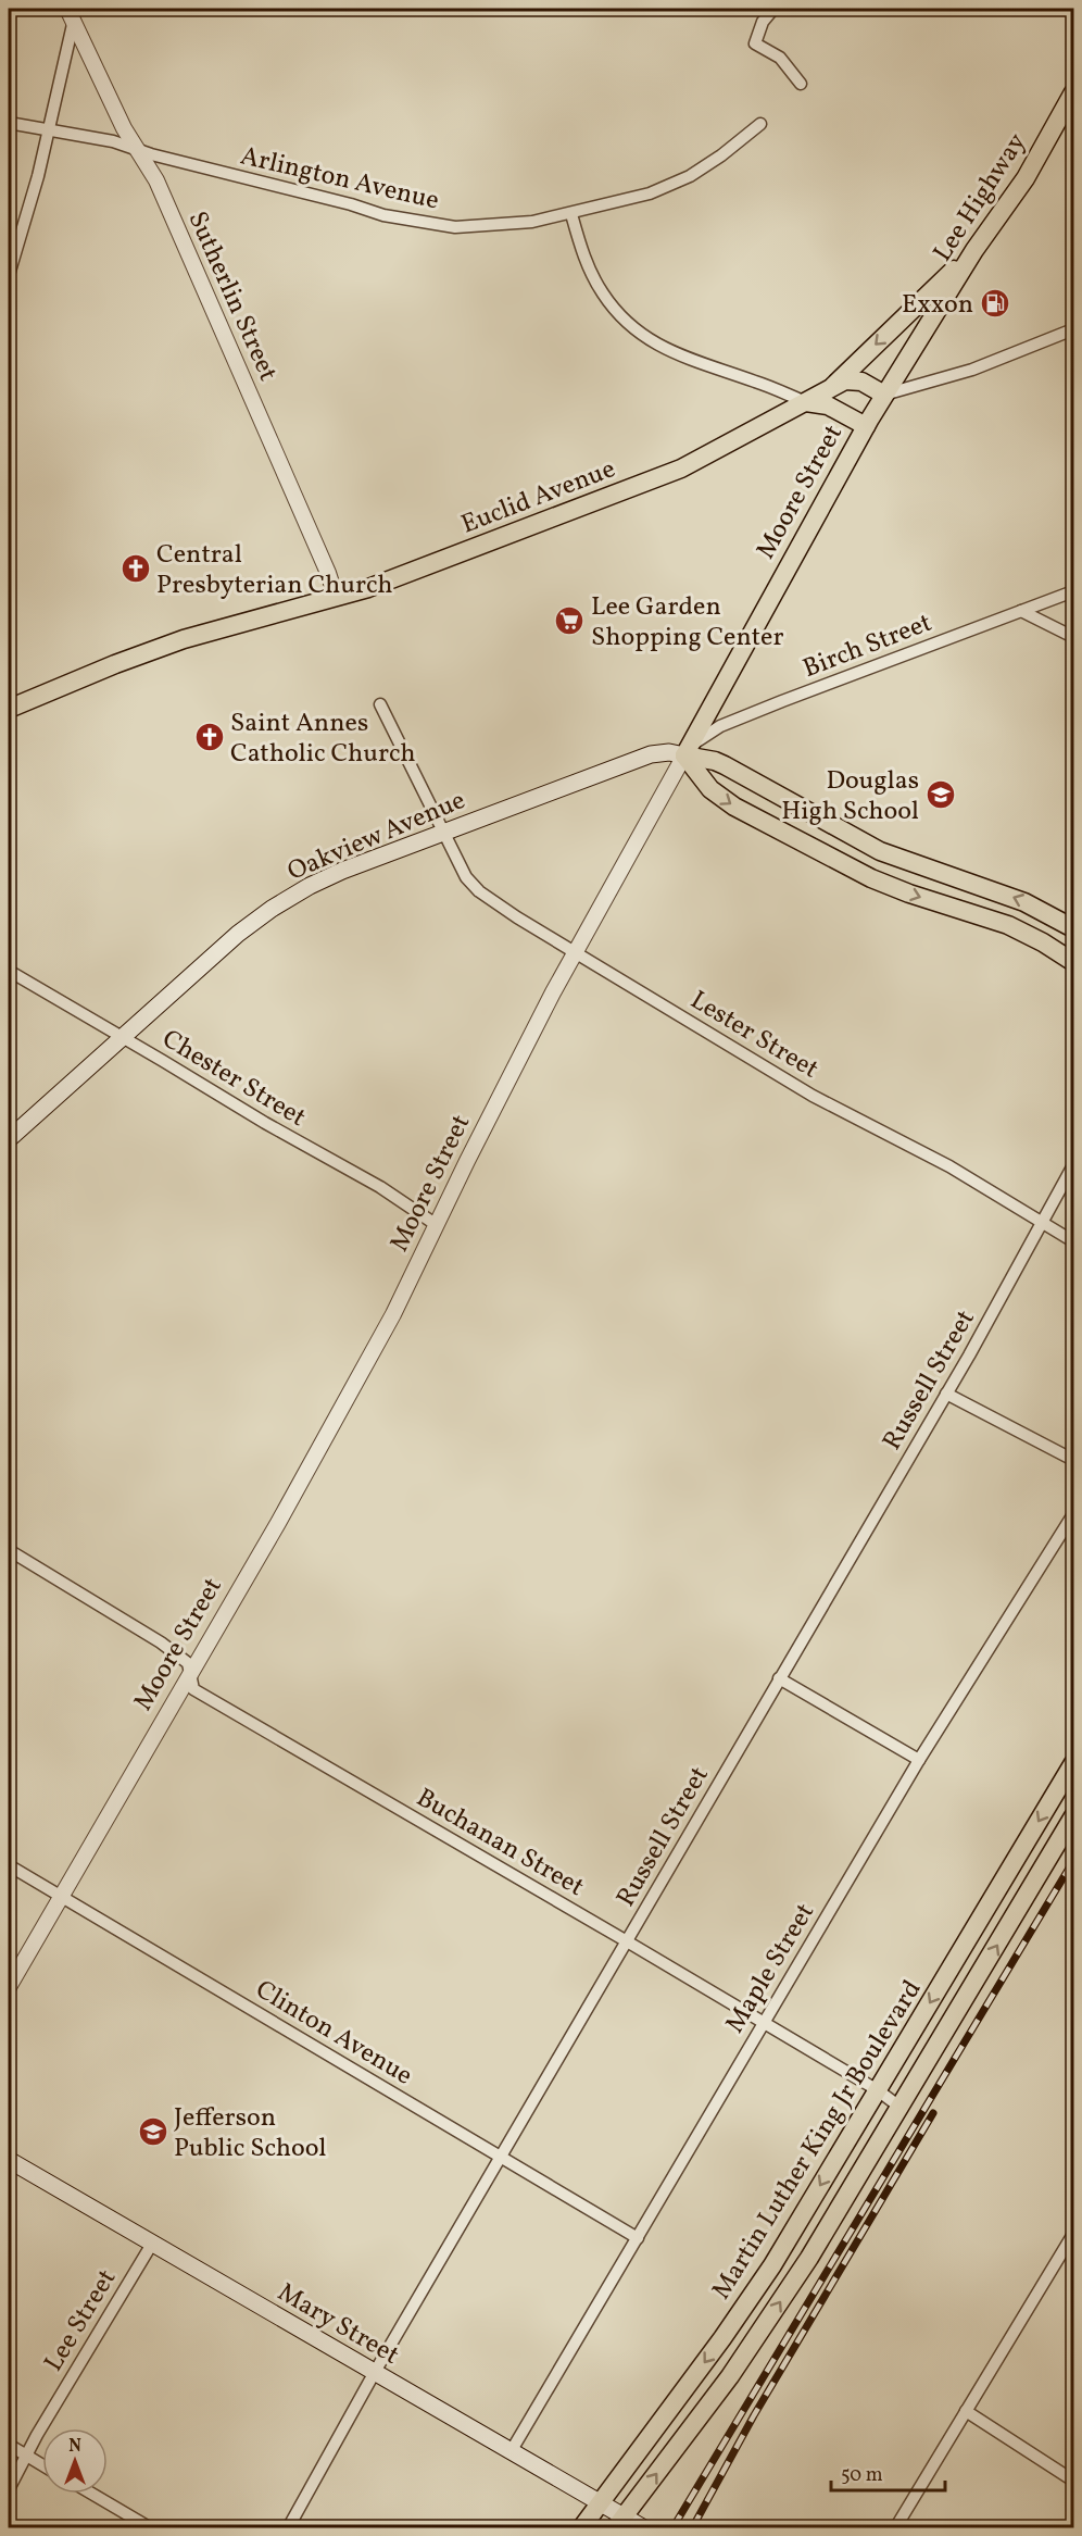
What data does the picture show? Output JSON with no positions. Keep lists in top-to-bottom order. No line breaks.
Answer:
{"streets":{"main road":["Lee Highway","Moore Street","Euclid Avenue","Oakview Avenue","Martin Luther King Jr Boulevard","Mary Street"],"street":["Arlington Avenue","Sutherlin Street","Birch Street","Lester Street","Chester Street","Russell Street","Buchanan Street","Maple Street","Clinton Avenue","Lee Street"]},"crossings":[["Arlington Avenue","Sutherlin Street"],["Lee Highway","Moore Street"],["Lee Highway","Euclid Avenue"],["Sutherlin Street","Euclid Avenue"],["Moore Street","Euclid Avenue"],["Moore Street","Birch Street"],["Moore Street","Oakview Avenue"],["Moore Street","Lester Street"],["Moore Street","Chester Street"],["Moore Street","Buchanan Street"],["Moore Street","Clinton Avenue"],["Birch Street","Oakview Avenue"],["Oakview Avenue","Lester Street"],["Oakview Avenue","Chester Street"],["Lester Street","Russell Street"],["Russell Street","Buchanan Street"],["Russell Street","Clinton Avenue"],["Russell Street","Mary Street"],["Buchanan Street","Maple Street"],["Buchanan Street","Martin Luther King Jr Boulevard"],["Maple Street","Clinton Avenue"],["Maple Street","Mary Street"],["Martin Luther King Jr Boulevard","Mary Street"],["Lee Street","Mary Street"]],"places":{"fuel station":["Exxon"],"church":["Central Presbyterian Church","Saint Annes Catholic Church"],"supermarket":["Lee Garden Shopping Center"],"school or university":["Douglas High School","Jefferson Public School"]},"scale_bar":"50 m","north":"top"}
